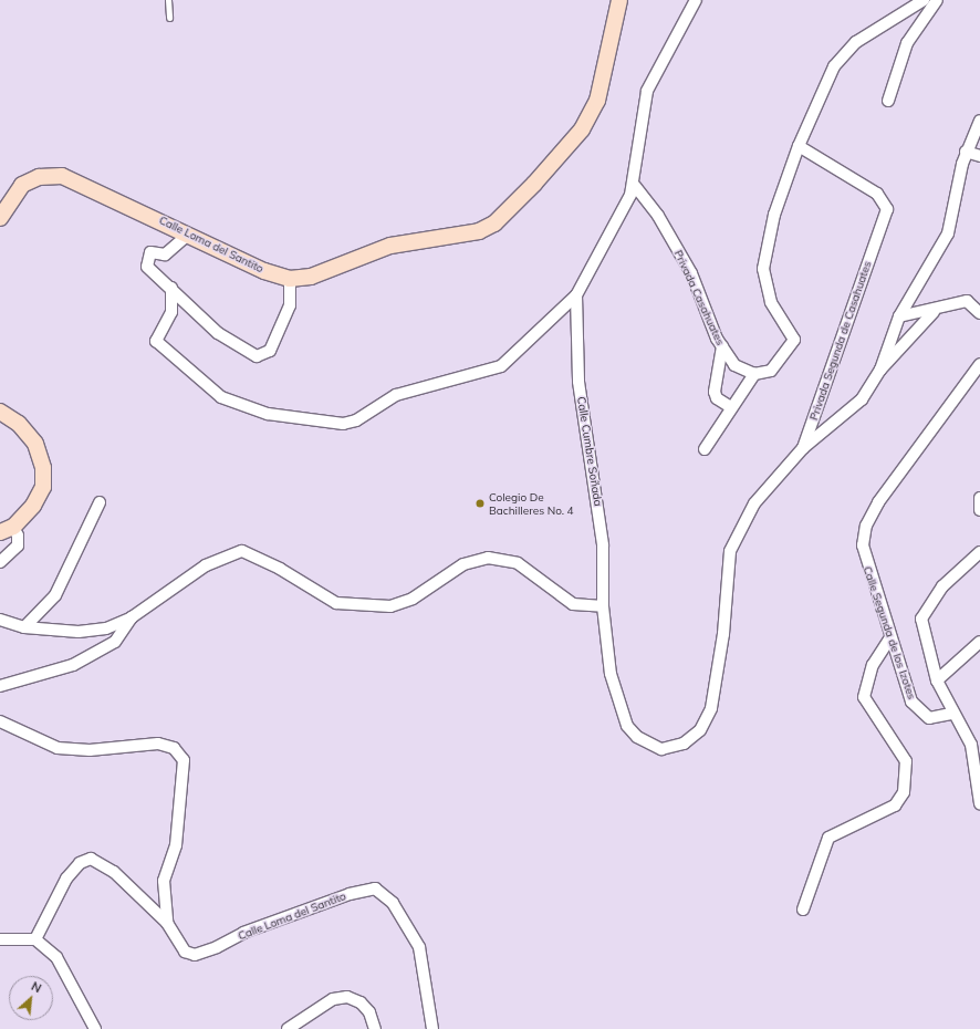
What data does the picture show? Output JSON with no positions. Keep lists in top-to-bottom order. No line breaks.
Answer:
{"streets":{"main road":["Calle Loma del Santito"],"street":["Privada Casahuates","Privada Segunda de Casahuates","Calle Cumbre Soñada","Calle Segunda de los Izotes"]},"crossings":[["Privada Casahuates","Calle Cumbre Soñada"]],"places":["Colegio De Bachilleres No. 4"],"north":"top right"}
